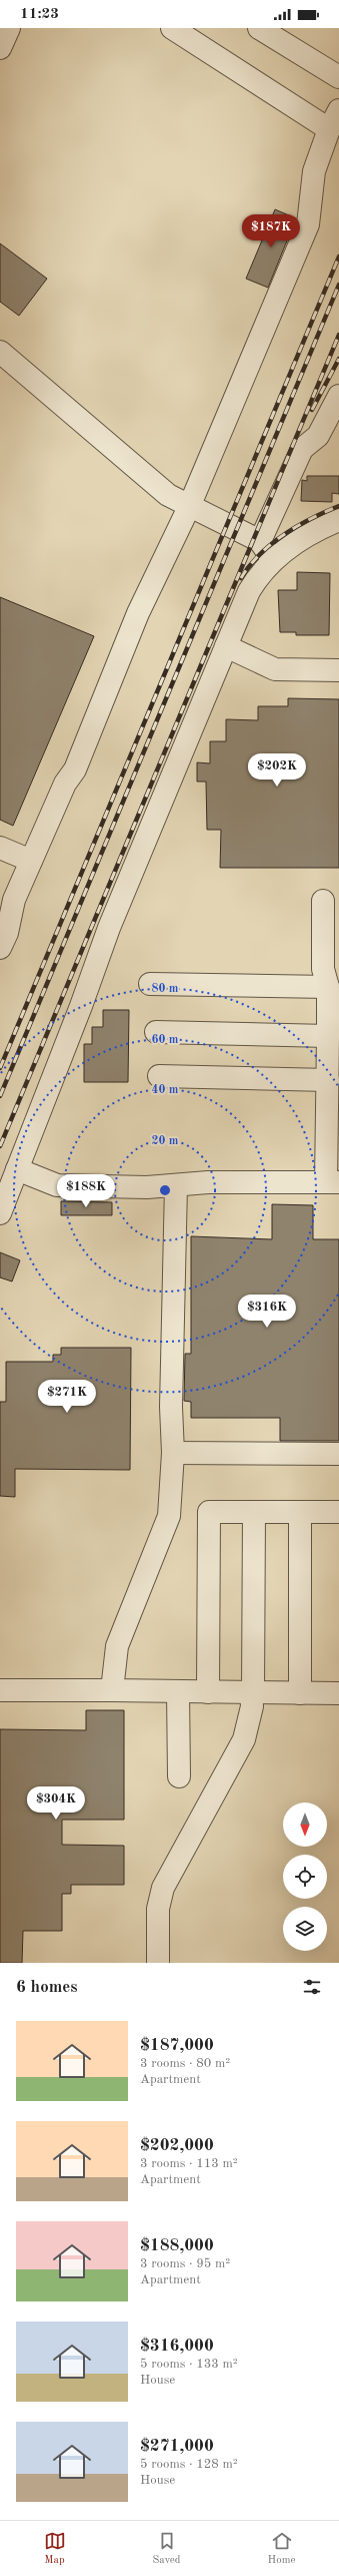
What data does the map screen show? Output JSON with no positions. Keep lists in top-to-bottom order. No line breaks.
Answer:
{"north":"bottom","page":{"status":"11:23","price":["$187K","$202K","$188K","$316K","$271K","$304K"],"heading":"6 homes","list":[{"name":"$187,000","note":"3 rooms · 80 m² · Apartment"},{"name":"$202,000","note":"3 rooms · 113 m² · Apartment"},{"name":"$188,000","note":"3 rooms · 95 m² · Apartment"},{"name":"$316,000","note":"5 rooms · 133 m² · House"},{"name":"$271,000","note":"5 rooms · 128 m² · House"}],"tabs":["Map","Saved","Home"]},"rings":["80 m","60 m","40 m","20 m"]}
